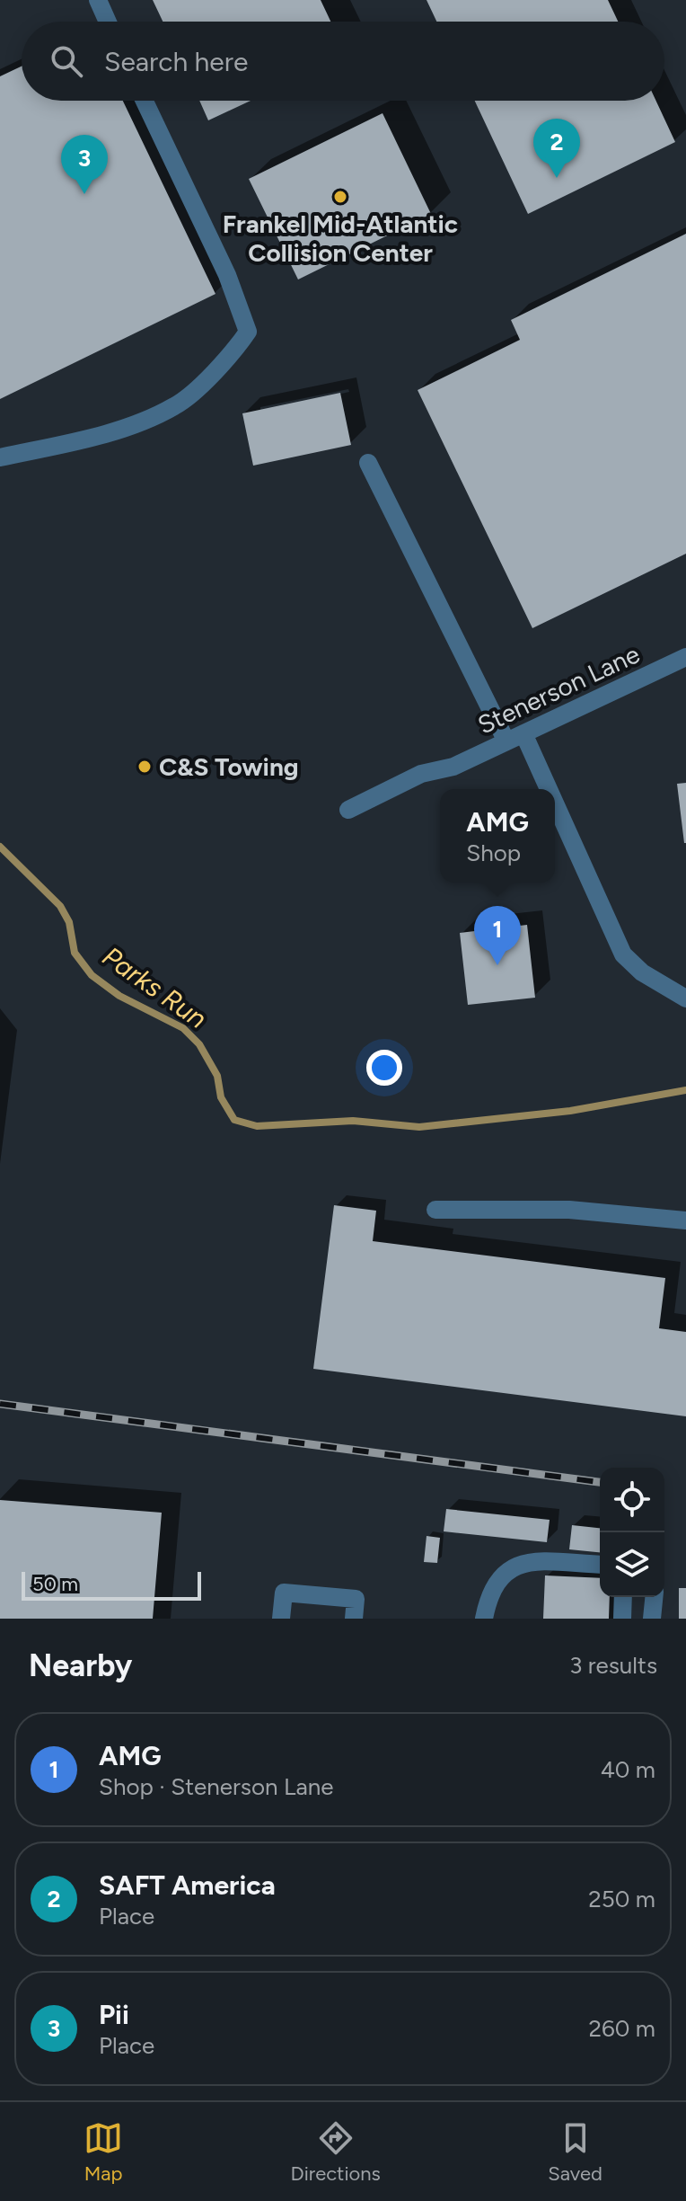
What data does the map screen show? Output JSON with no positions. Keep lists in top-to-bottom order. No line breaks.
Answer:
{"streets":{"street":["Stenerson Lane"]},"water":["Parks Run"],"places":["Frankel Mid-Atlantic Collision Center","C&S Towing"],"scale_bar":"50 m","page":{"search":"Search here","pins":["2","3","1"],"popup":["AMG","Shop"],"scale":"50 m","heading":["Nearby","3 results"],"list":[{"mark":"1","name":"AMG","note":"Shop · Stenerson Lane","value":"40 m"},{"mark":"2","name":"SAFT America","note":"Place","value":"250 m"},{"mark":"3","name":"Pii","note":"Place","value":"260 m"}],"nav":["Map","Directions","Saved"]}}
